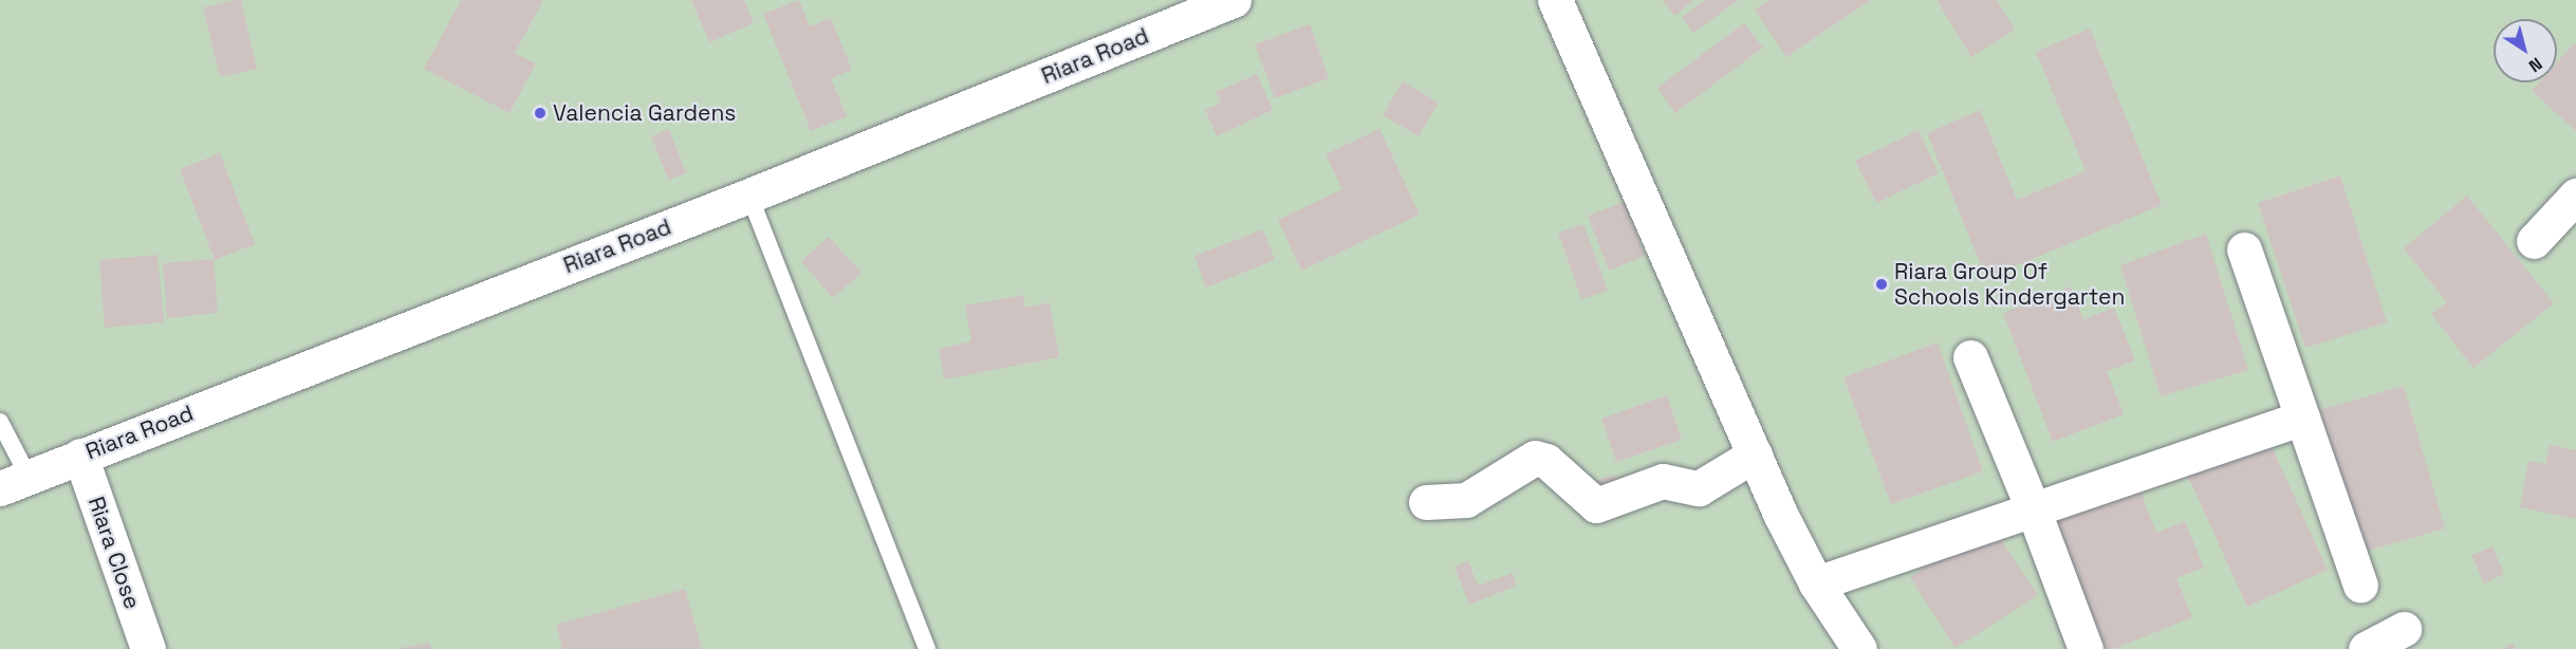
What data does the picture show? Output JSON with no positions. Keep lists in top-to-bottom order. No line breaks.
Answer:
{"streets":{"street":["Riara Road","Riara Close"]},"crossings":[["Riara Road","Riara Close"]],"places":["Valencia Gardens","Riara Group Of Schools Kindergarten"],"north":"bottom right"}
